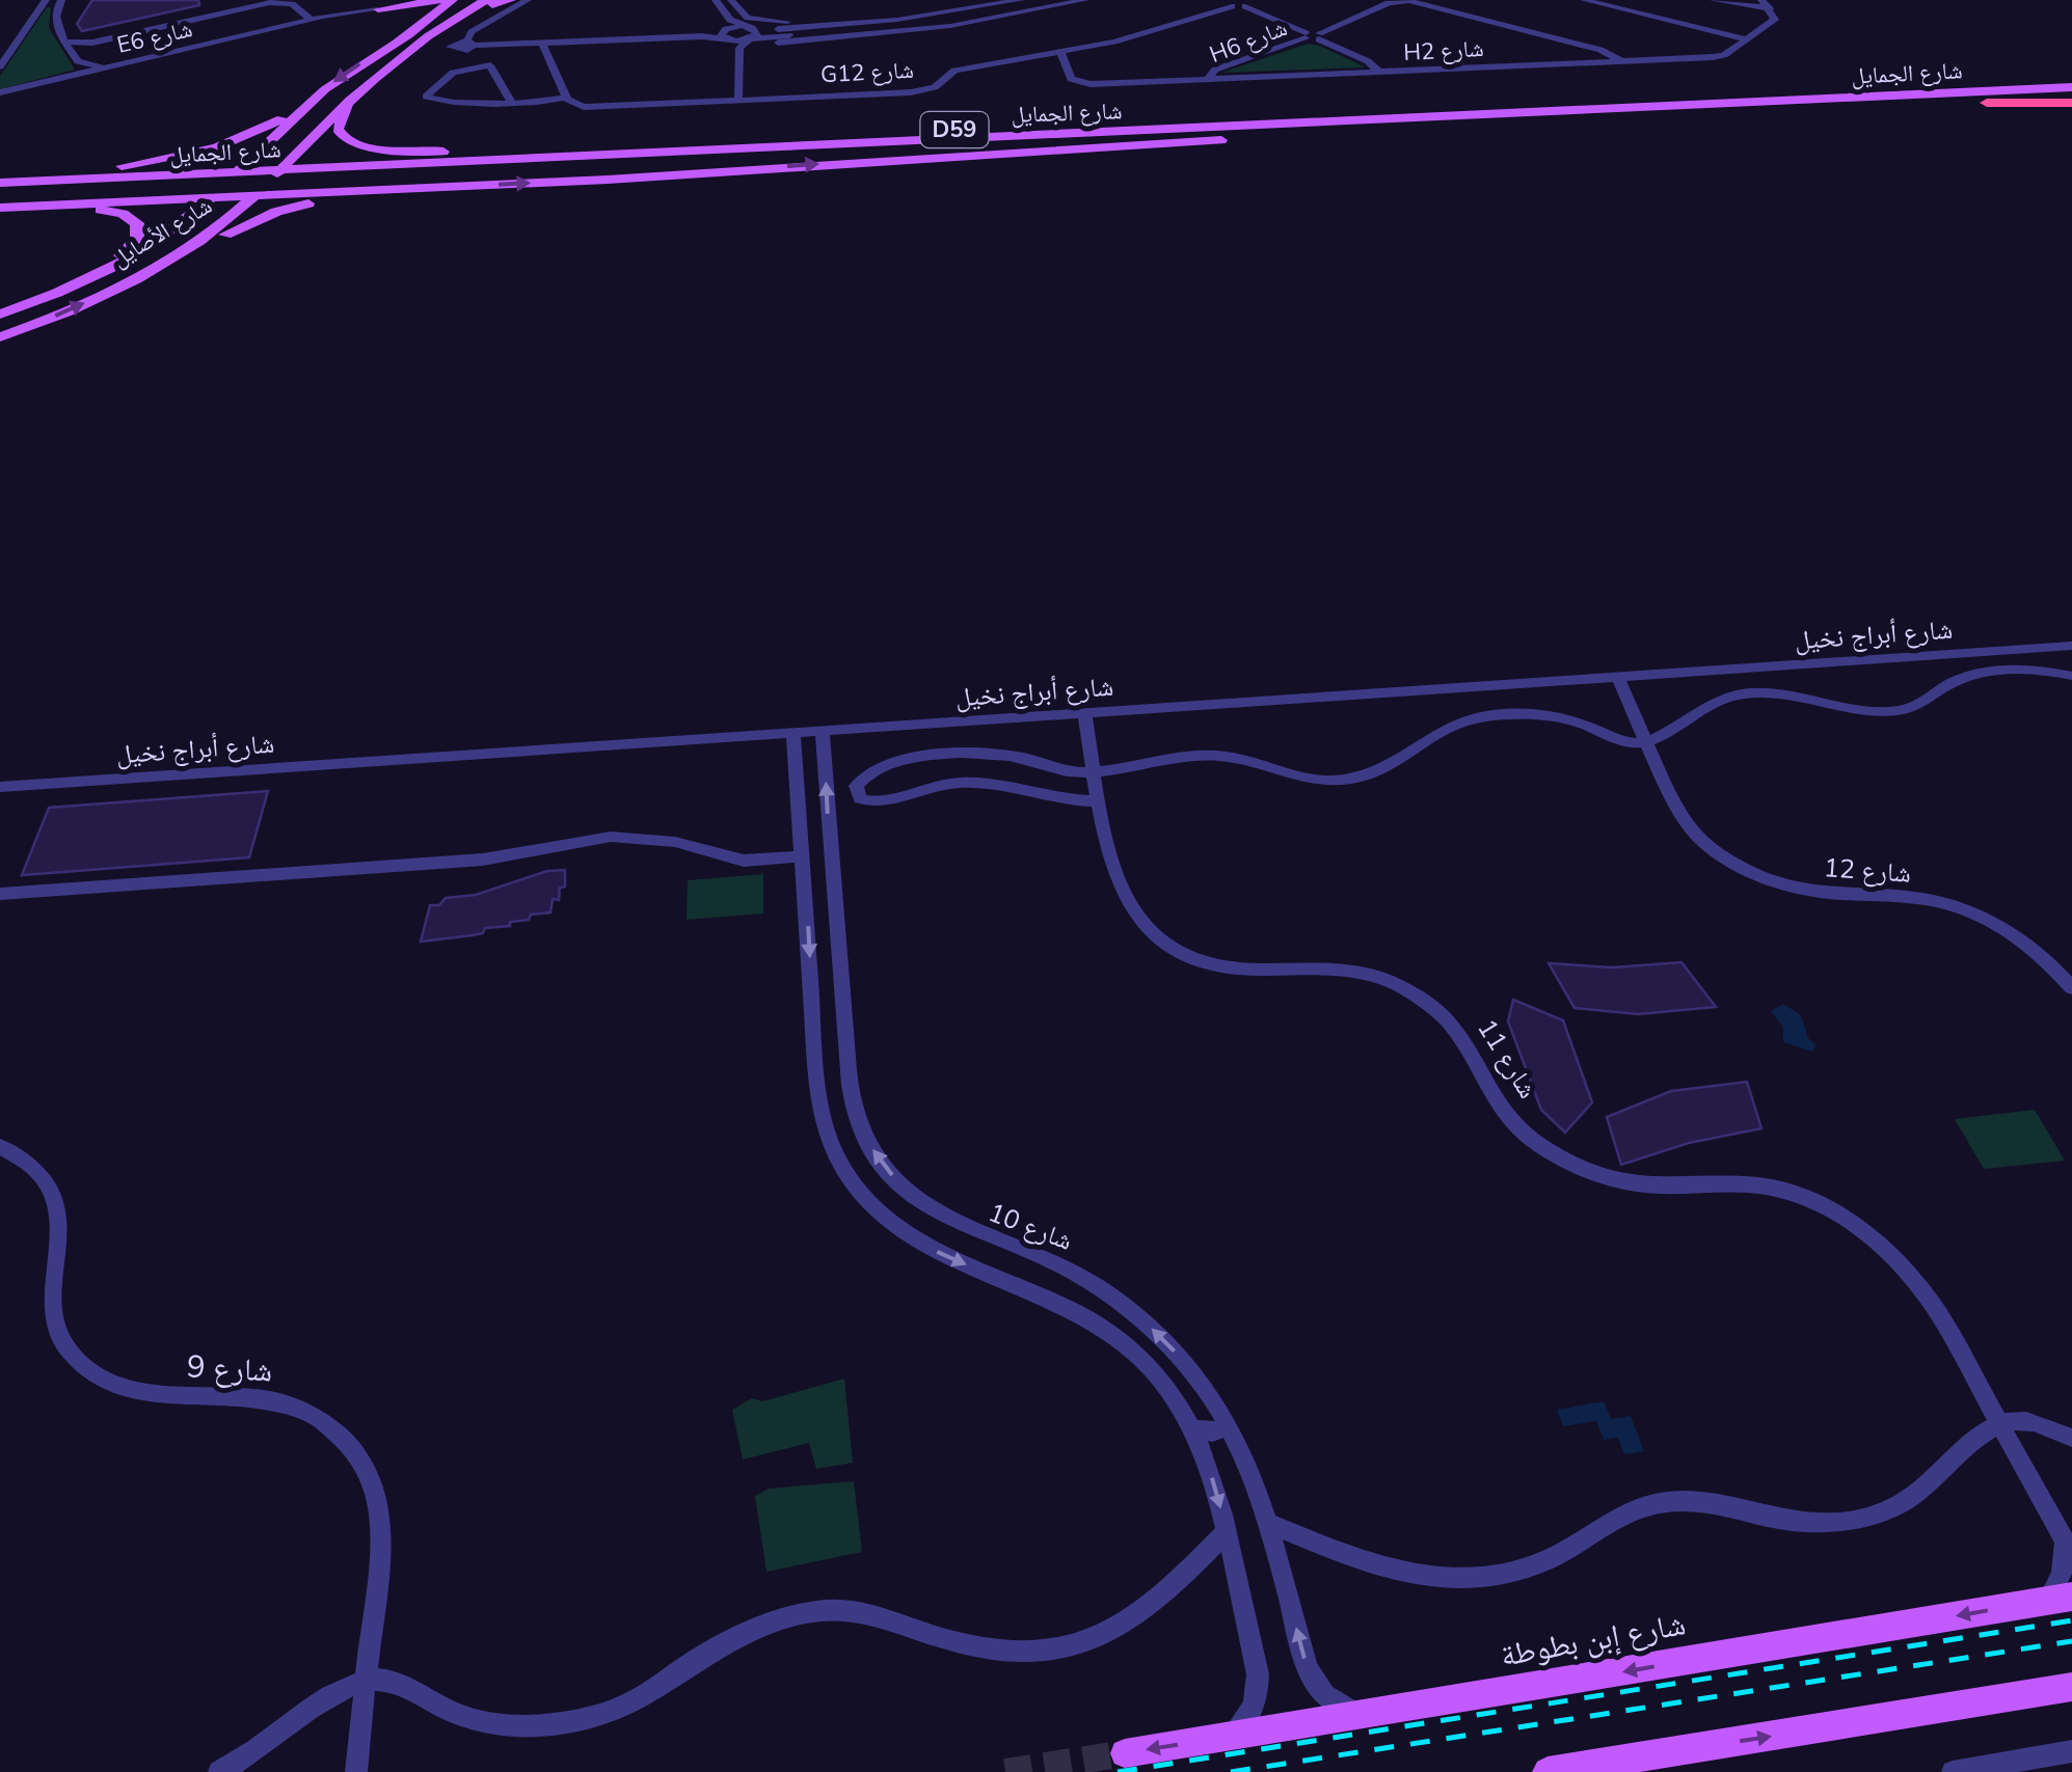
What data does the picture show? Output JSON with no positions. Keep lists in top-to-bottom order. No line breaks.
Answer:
{"streets":{"main road":["شارع الجمايل","D59","شارع الأصايل","شارع إبن بطوطة"],"street":["E6 شارع","H6 شارع","H2 شارع","G12 شارع","شارع أبراج نخيل","شارع 12","شارع 11","شارع 10","شارع 9"]},"crossings":[["H6 شارع","H2 شارع"],["H2 شارع","G12 شارع"],["شارع الجمايل","D59"],["D59","شارع الأصايل"],["شارع أبراج نخيل","شارع 12"],["شارع أبراج نخيل","شارع 11"],["شارع أبراج نخيل","شارع 10"],["شارع 11","شارع إبن بطوطة"],["شارع 10","شارع إبن بطوطة"]]}
